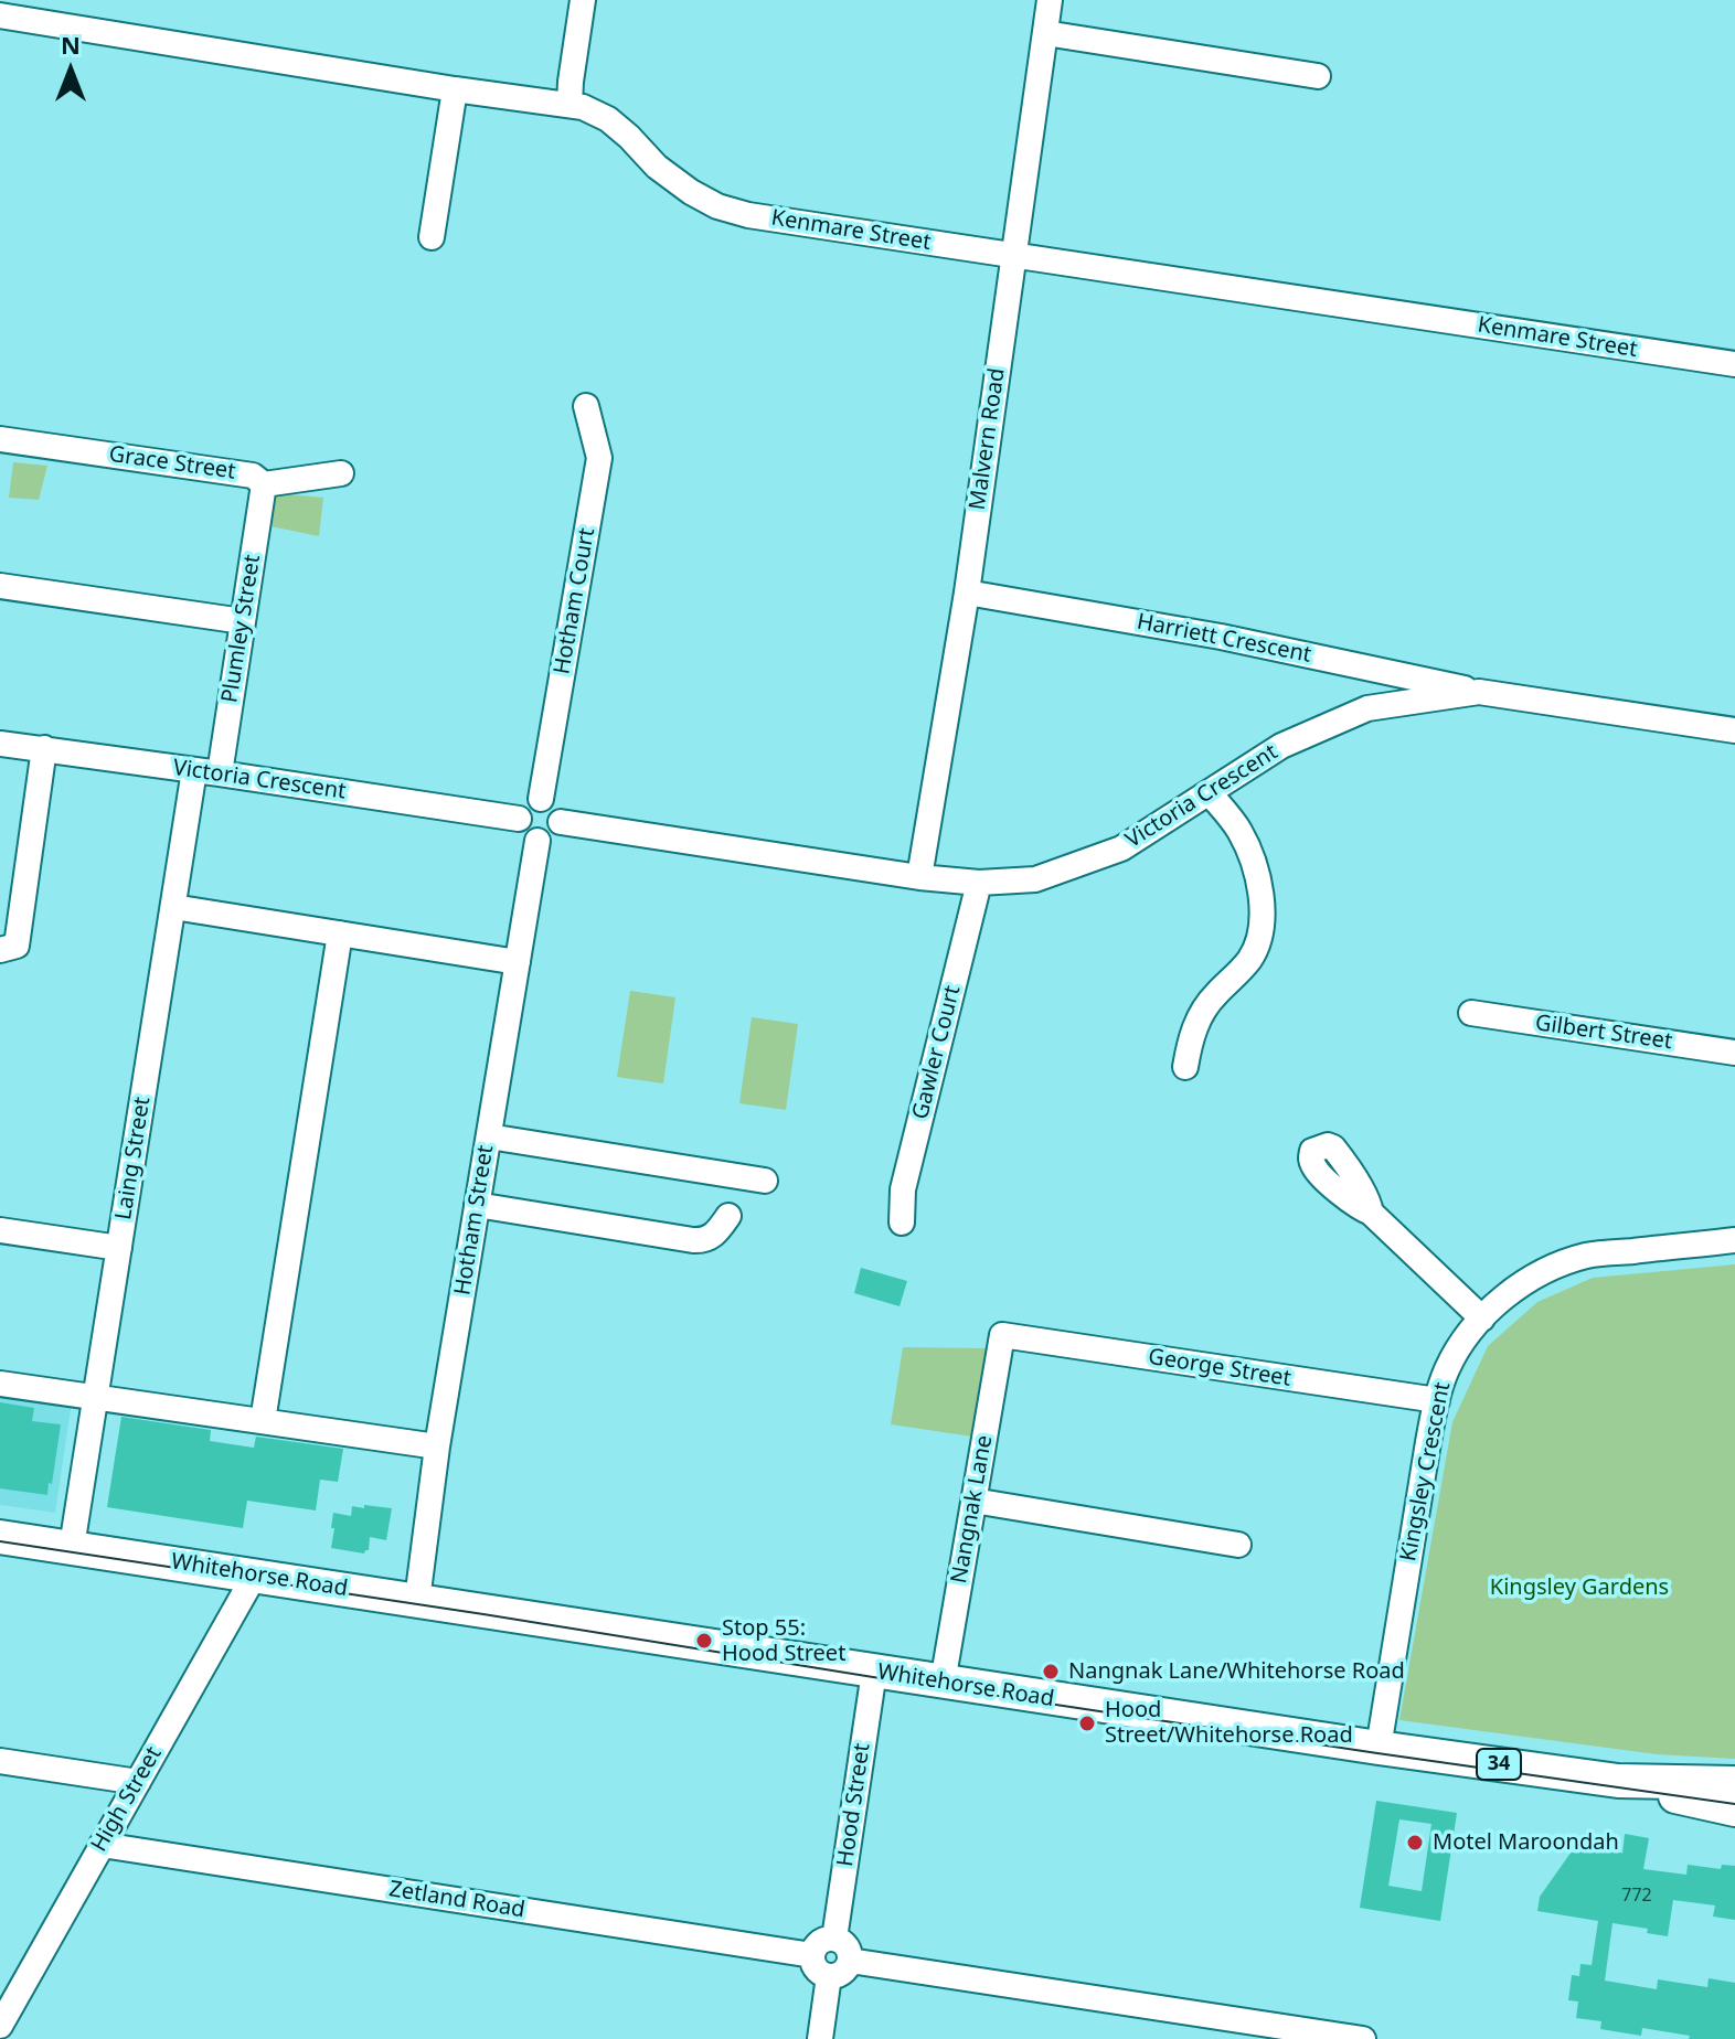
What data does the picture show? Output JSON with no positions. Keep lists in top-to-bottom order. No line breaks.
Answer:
{"streets":{"main road":["Whitehorse Road","34"],"street":["Kenmare Street","Malvern Road","Grace Street","Hotham Court","Plumley Street","Harriett Crescent","Victoria Crescent","Gilbert Street","Gawler Court","Laing Street","Hotham Street","George Street","Kingsley Crescent","Nangnak Lane","High Street","Hood Street","Zetland Road"]},"crossings":[["Kenmare Street","Malvern Road"],["Malvern Road","Harriett Crescent"],["Malvern Road","Victoria Crescent"],["Grace Street","Plumley Street"],["Hotham Court","Victoria Crescent"],["Hotham Court","Hotham Street"],["Plumley Street","Victoria Crescent"],["Plumley Street","Laing Street"],["Harriett Crescent","Victoria Crescent"],["Victoria Crescent","Gawler Court"],["Victoria Crescent","Laing Street"],["Victoria Crescent","Hotham Street"],["Laing Street","Whitehorse Road"],["Hotham Street","Whitehorse Road"],["George Street","Kingsley Crescent"],["George Street","Nangnak Lane"],["Kingsley Crescent","Whitehorse Road"],["Nangnak Lane","Whitehorse Road"],["Whitehorse Road","High Street"],["Whitehorse Road","Hood Street"],["High Street","Zetland Road"],["Hood Street","Zetland Road"]],"parks":["Kingsley Gardens"],"places":["Stop 55: Hood Street","Nangnak Lane/Whitehorse Road","Hood Street/Whitehorse Road","Motel Maroondah"],"house_numbers":["772"],"north":"top"}
